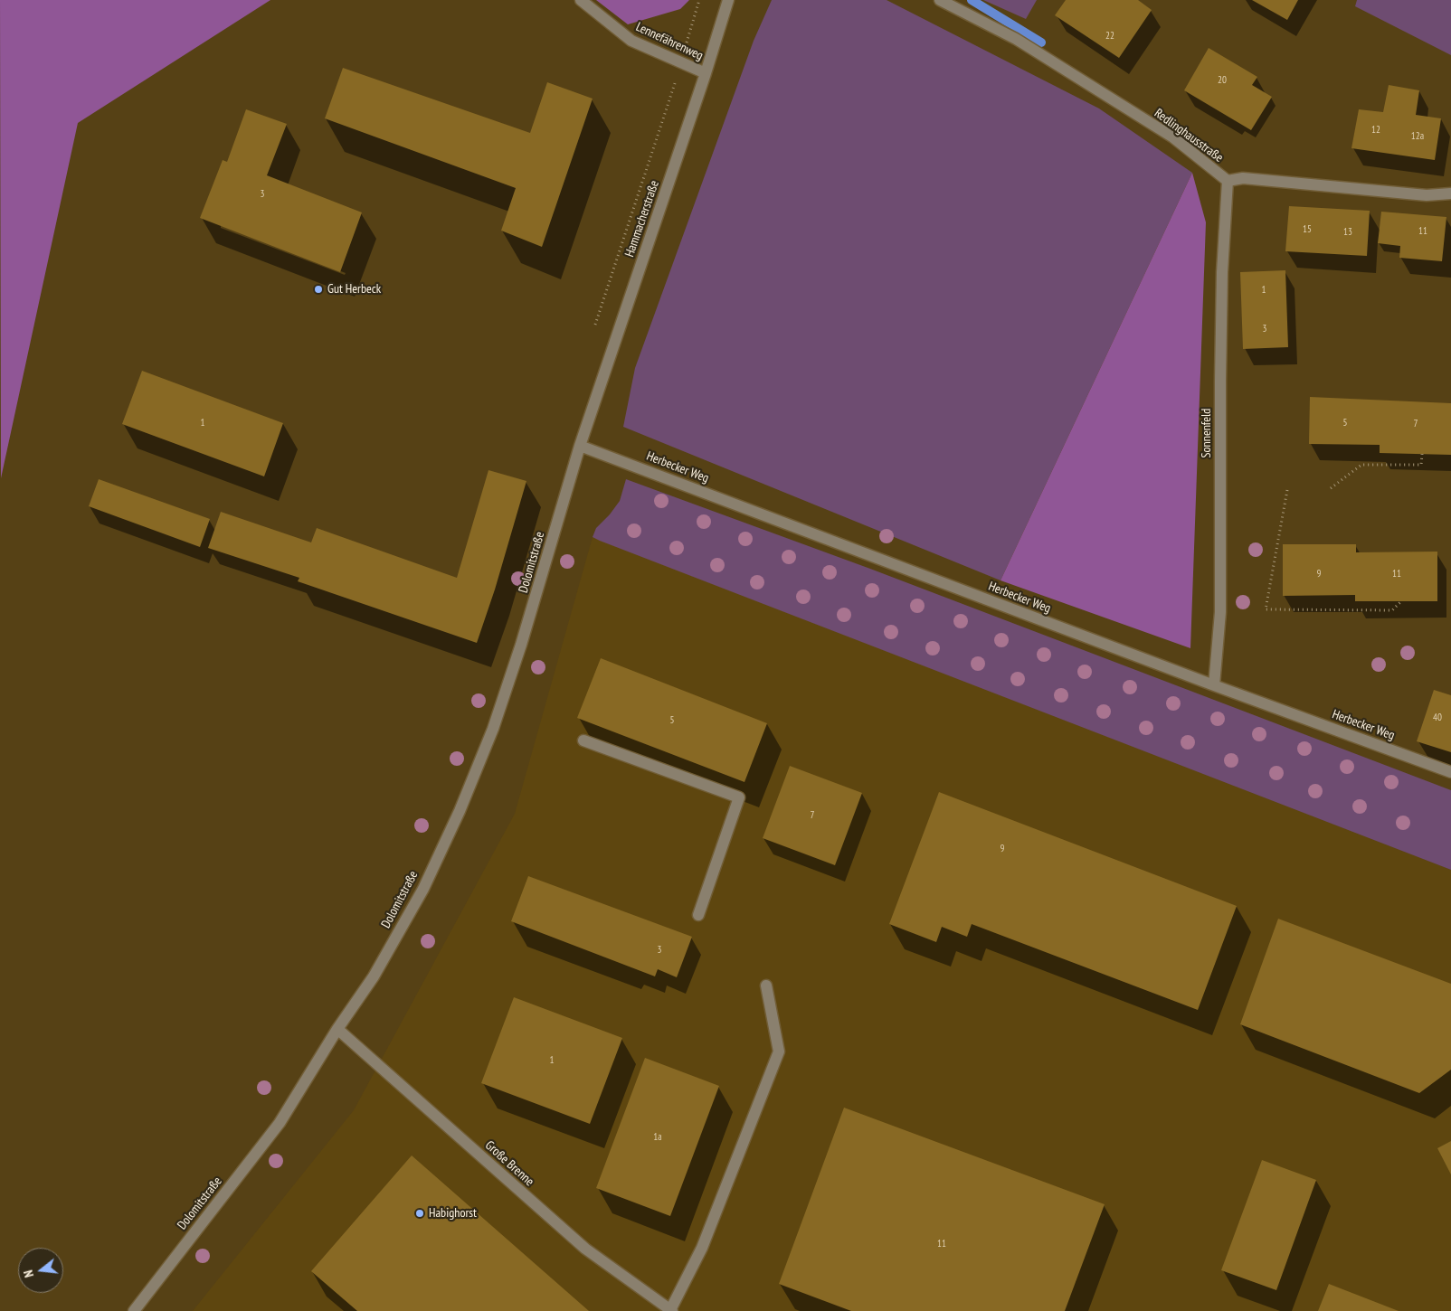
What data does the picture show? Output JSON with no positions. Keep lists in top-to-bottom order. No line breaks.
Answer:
{"streets":{"street":["Lennefährenweg","Redlinghausstraße","Hammacherstraße","Sonnenfeld","Herbecker Weg","Dolomitstraße","Große Brenne"]},"crossings":[["Lennefährenweg","Hammacherstraße"],["Redlinghausstraße","Sonnenfeld"],["Hammacherstraße","Herbecker Weg"],["Hammacherstraße","Dolomitstraße"],["Sonnenfeld","Herbecker Weg"],["Herbecker Weg","Dolomitstraße"],["Dolomitstraße","Große Brenne"]],"places":["Gut Herbeck","Habighorst"],"house_numbers":["22","20","12","12a","3","15","11","13","1","3","1","5","7","9","11","40","5","7","9","3","1","1a","11"],"north":"left"}
